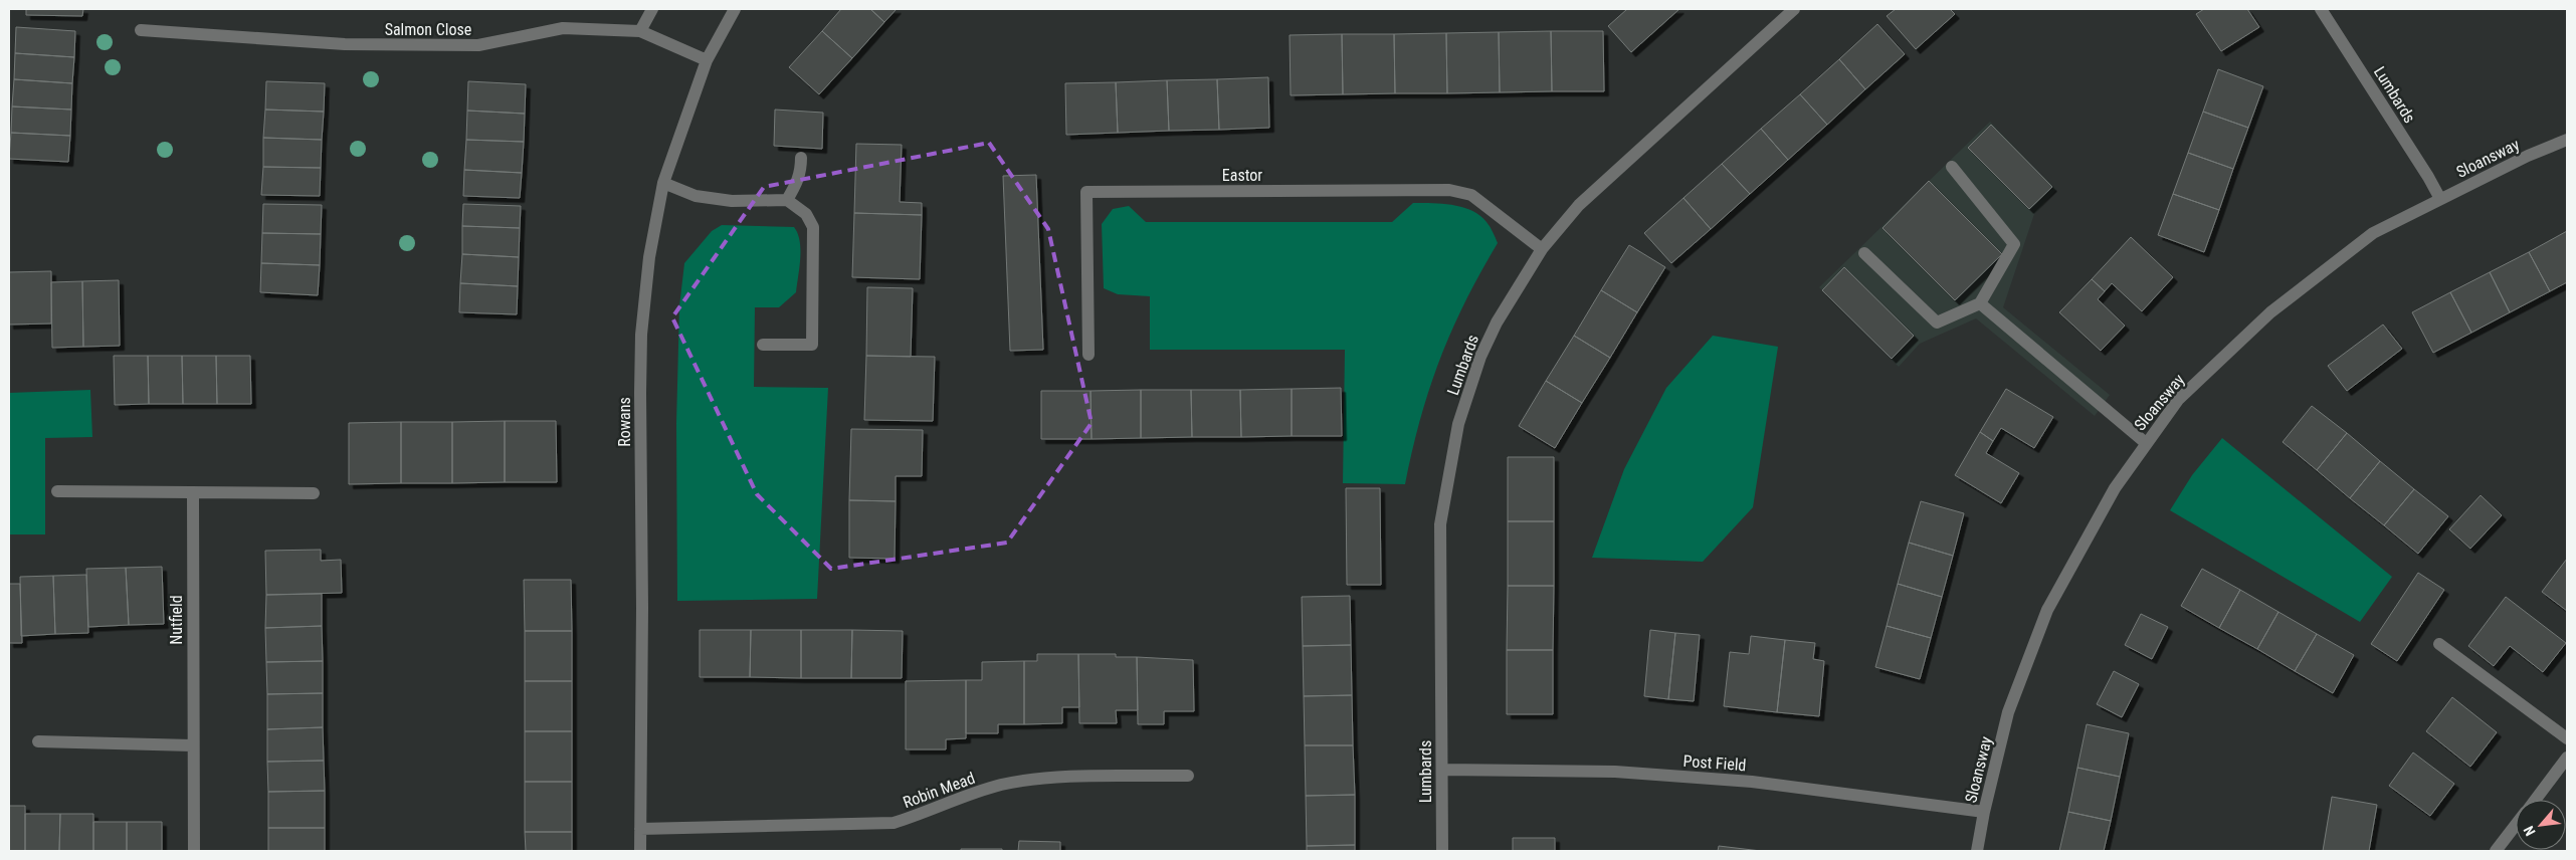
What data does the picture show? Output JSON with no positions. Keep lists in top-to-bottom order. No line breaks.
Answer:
{"streets":{"street":["Salmon Close","Lumbards","Sloansway","Eastor","Rowans","Nutfield","Post Field","Robin Mead"]},"crossings":[["Salmon Close","Rowans"],["Lumbards","Sloansway"],["Lumbards","Eastor"],["Lumbards","Post Field"],["Sloansway","Post Field"],["Rowans","Robin Mead"]],"north":"bottom left"}
